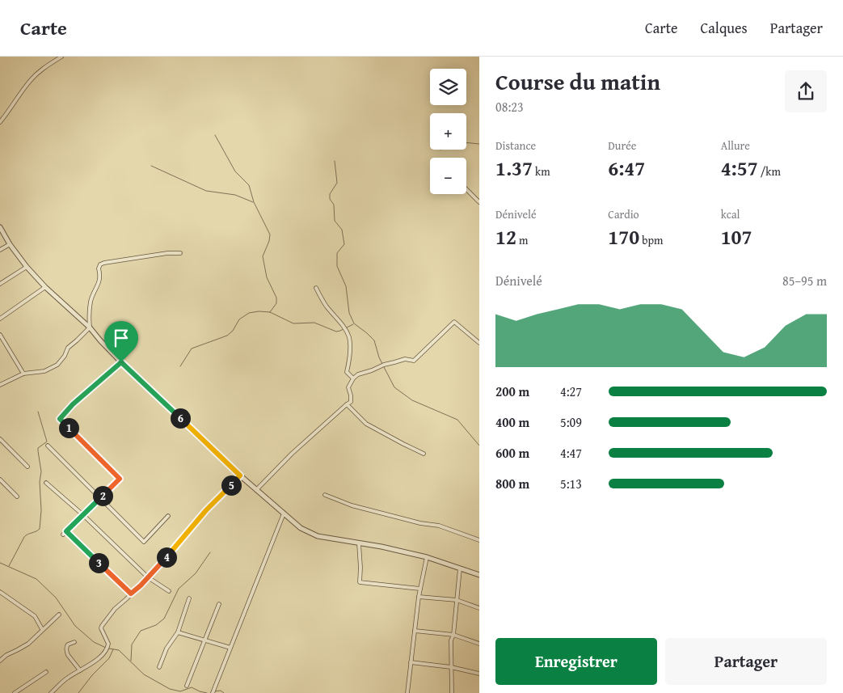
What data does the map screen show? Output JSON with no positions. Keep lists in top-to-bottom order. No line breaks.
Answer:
{"page":{"header":"Carte","nav":["Carte","Calques","Partager"],"heading":["Course du matin","08:23"],"map_buttons":["+","−"],"stats":[["Distance","1.37 km"],["Durée","6:47"],["Allure","4:57 /km"],["Dénivelé","12 m"],["Cardio","170 bpm"],["kcal","107"]],"chart":["Dénivelé","85–95 m"],"list":[{"name":"200 m","note":"4:27"},{"name":"400 m","note":"5:09"},{"name":"600 m","note":"4:47"},{"name":"800 m","note":"5:13"}],"pins":["6","1","5","2","4","3"],"buttons":["Enregistrer","Partager"]}}
